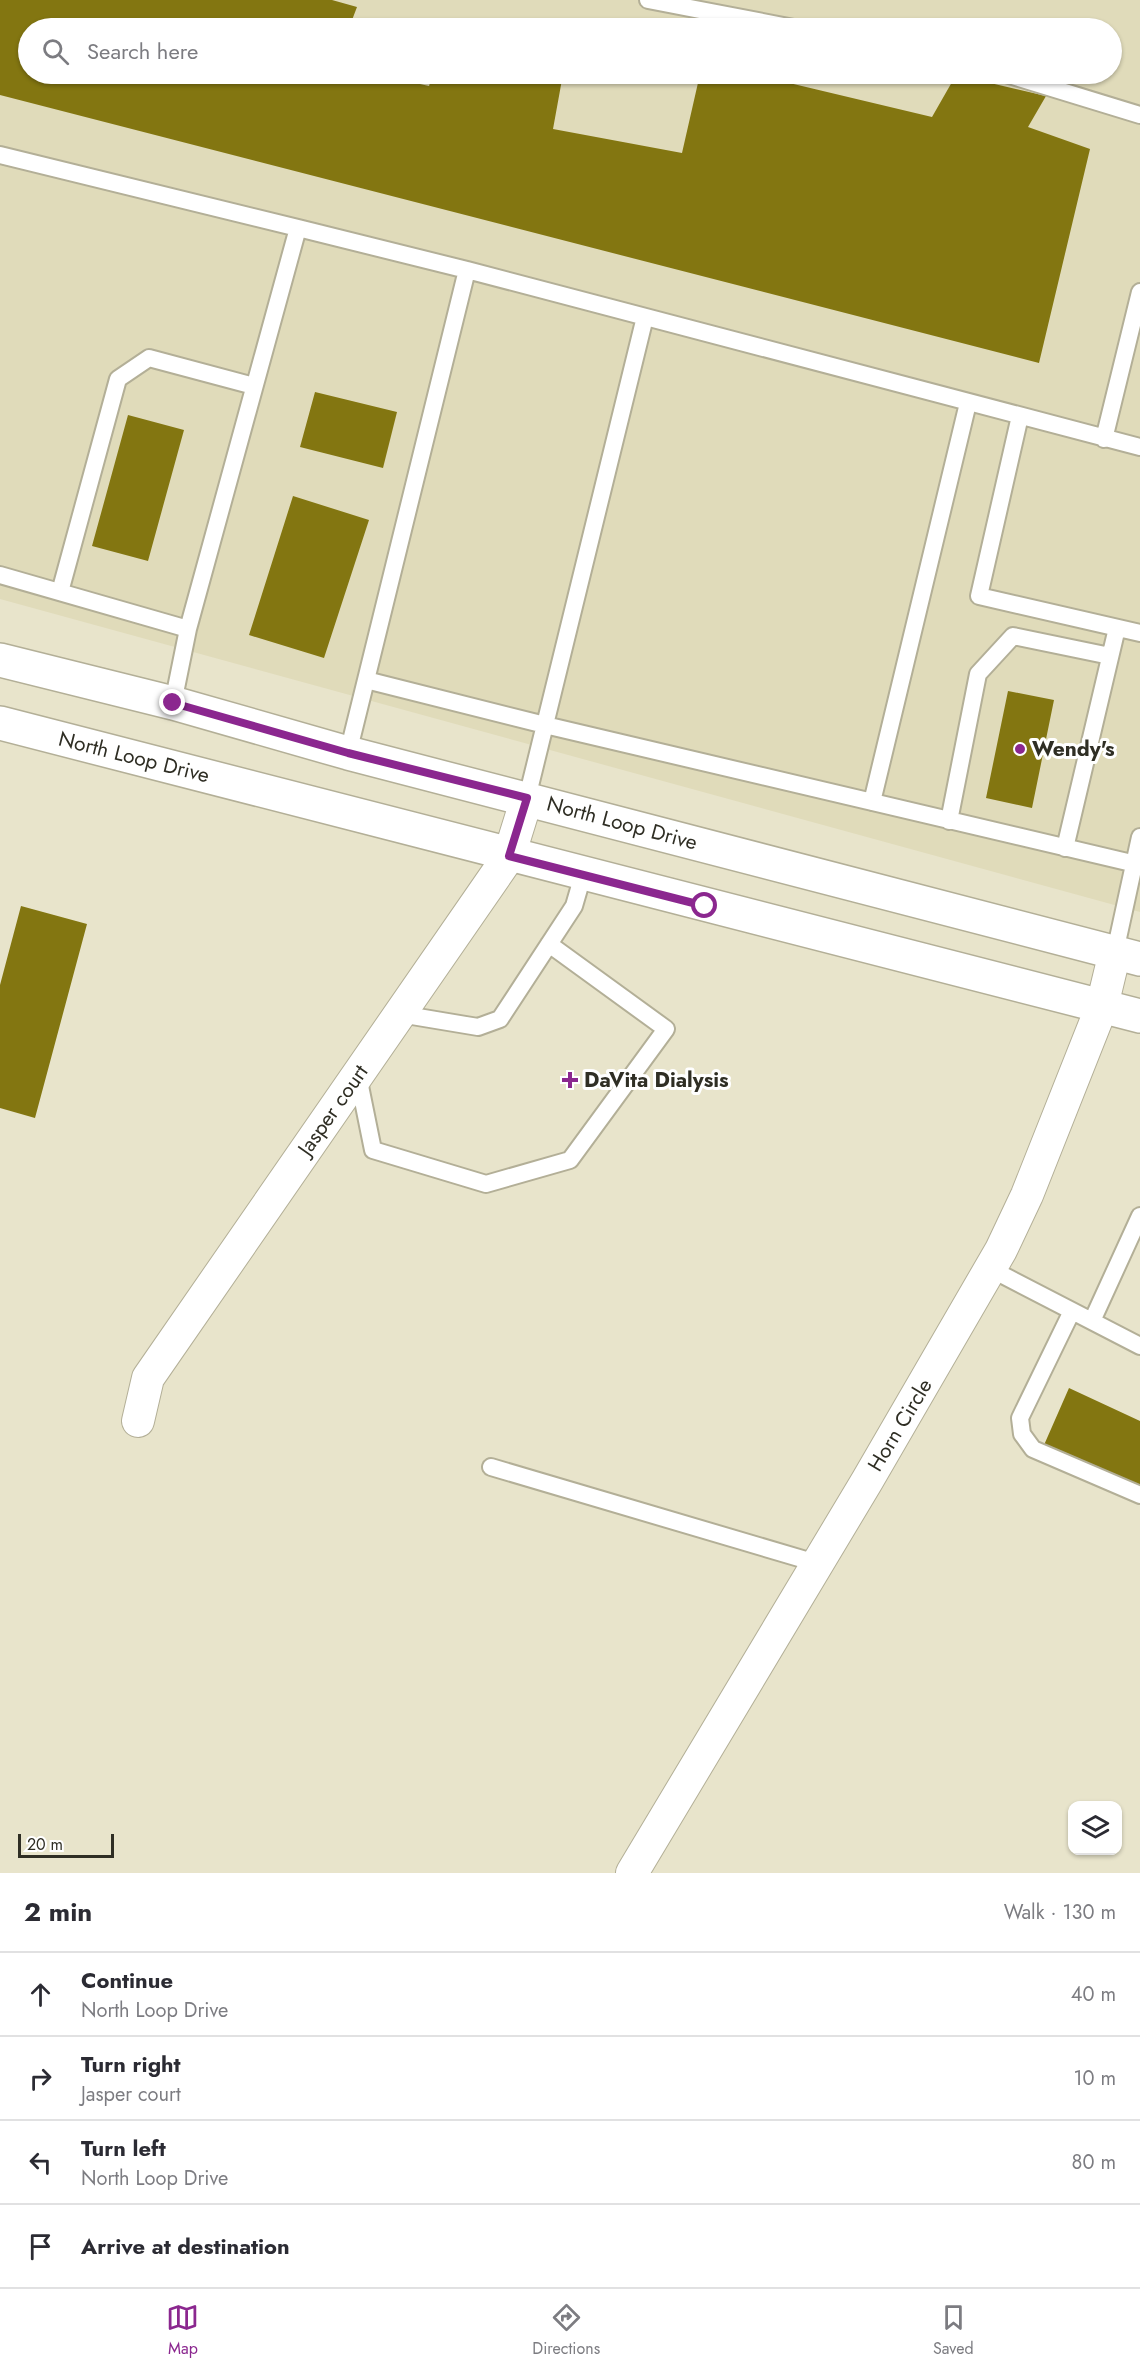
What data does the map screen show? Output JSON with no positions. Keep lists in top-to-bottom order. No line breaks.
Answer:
{"streets":{"main road":["North Loop Drive"],"street":["Jasper court","Horn Circle"]},"crossings":[["North Loop Drive","Jasper court"],["North Loop Drive","Horn Circle"]],"places":{"other":["Wendy's"],"health":["DaVita Dialysis"]},"scale_bar":"20 m","page":{"search":"Search here","scale":"20 m","heading":["2 min","Walk · 130 m"],"list":[["Continue","North Loop Drive","40 m"],["Turn right","Jasper court","10 m"],["Turn left","North Loop Drive","80 m"],"Arrive at destination"],"nav":["Map","Directions","Saved"]}}
